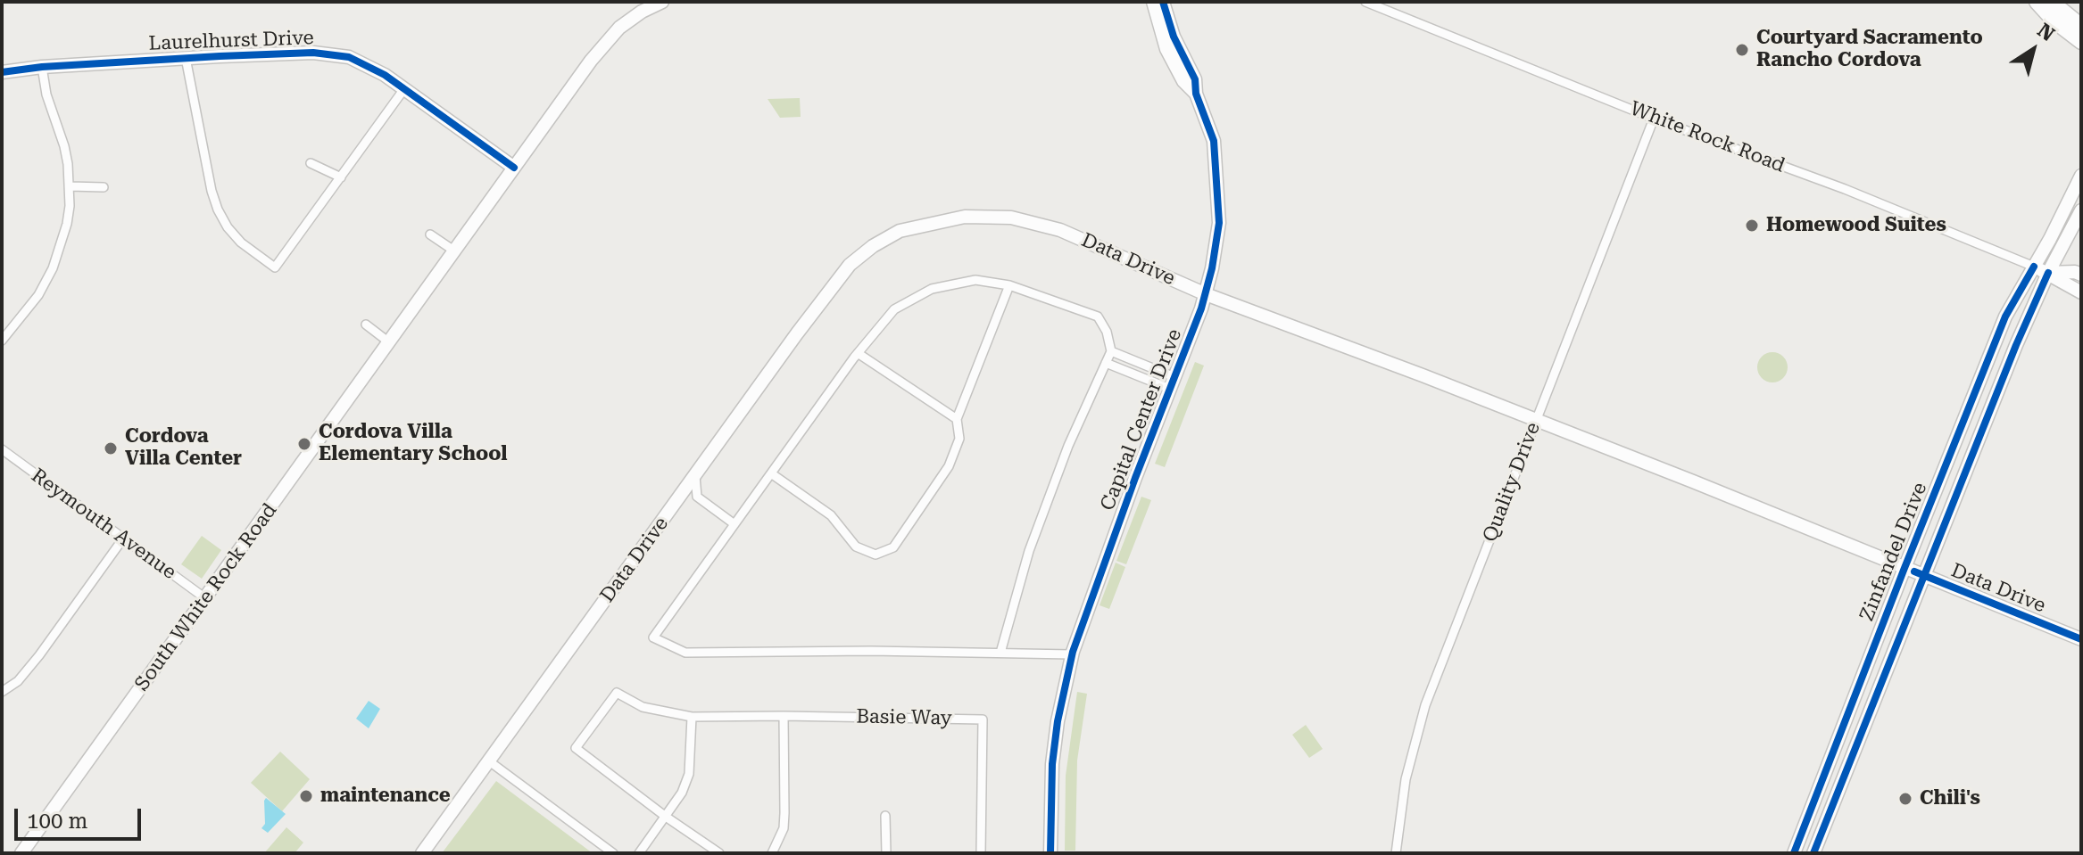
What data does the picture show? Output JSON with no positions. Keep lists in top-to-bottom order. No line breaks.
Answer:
{"streets":{"street":["Laurelhurst Drive","White Rock Road","Data Drive","Capital Center Drive","Quality Drive","Reymouth Avenue","Zinfandel Drive","South White Rock Road","Basie Way"]},"crossings":[["Laurelhurst Drive","South White Rock Road"],["White Rock Road","Quality Drive"],["White Rock Road","Zinfandel Drive"],["Data Drive","Capital Center Drive"],["Data Drive","Quality Drive"],["Data Drive","Zinfandel Drive"],["Reymouth Avenue","South White Rock Road"]],"places":["Courtyard Sacramento Rancho Cordova","Homewood Suites","Cordova Villa Elementary School","Cordova Villa Center","maintenance","Chili's"],"scale_bar":"100 m","north":"top right"}
